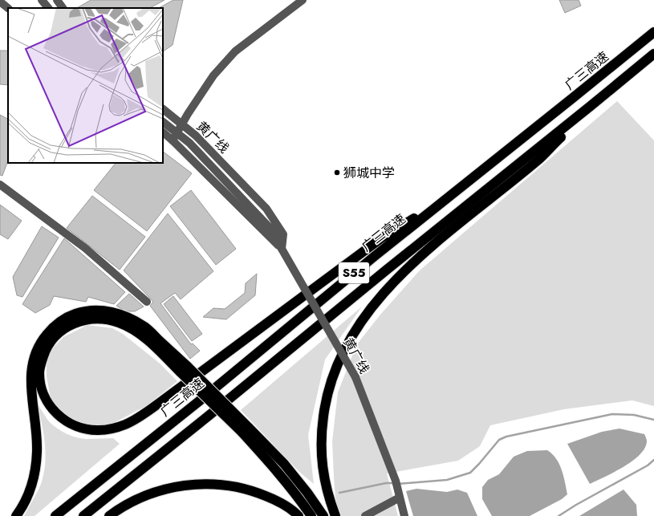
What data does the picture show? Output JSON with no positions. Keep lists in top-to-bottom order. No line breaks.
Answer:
{"streets":{"highway":["广三高速","S55"],"street":["黄广线"]},"places":["狮城中学"]}
